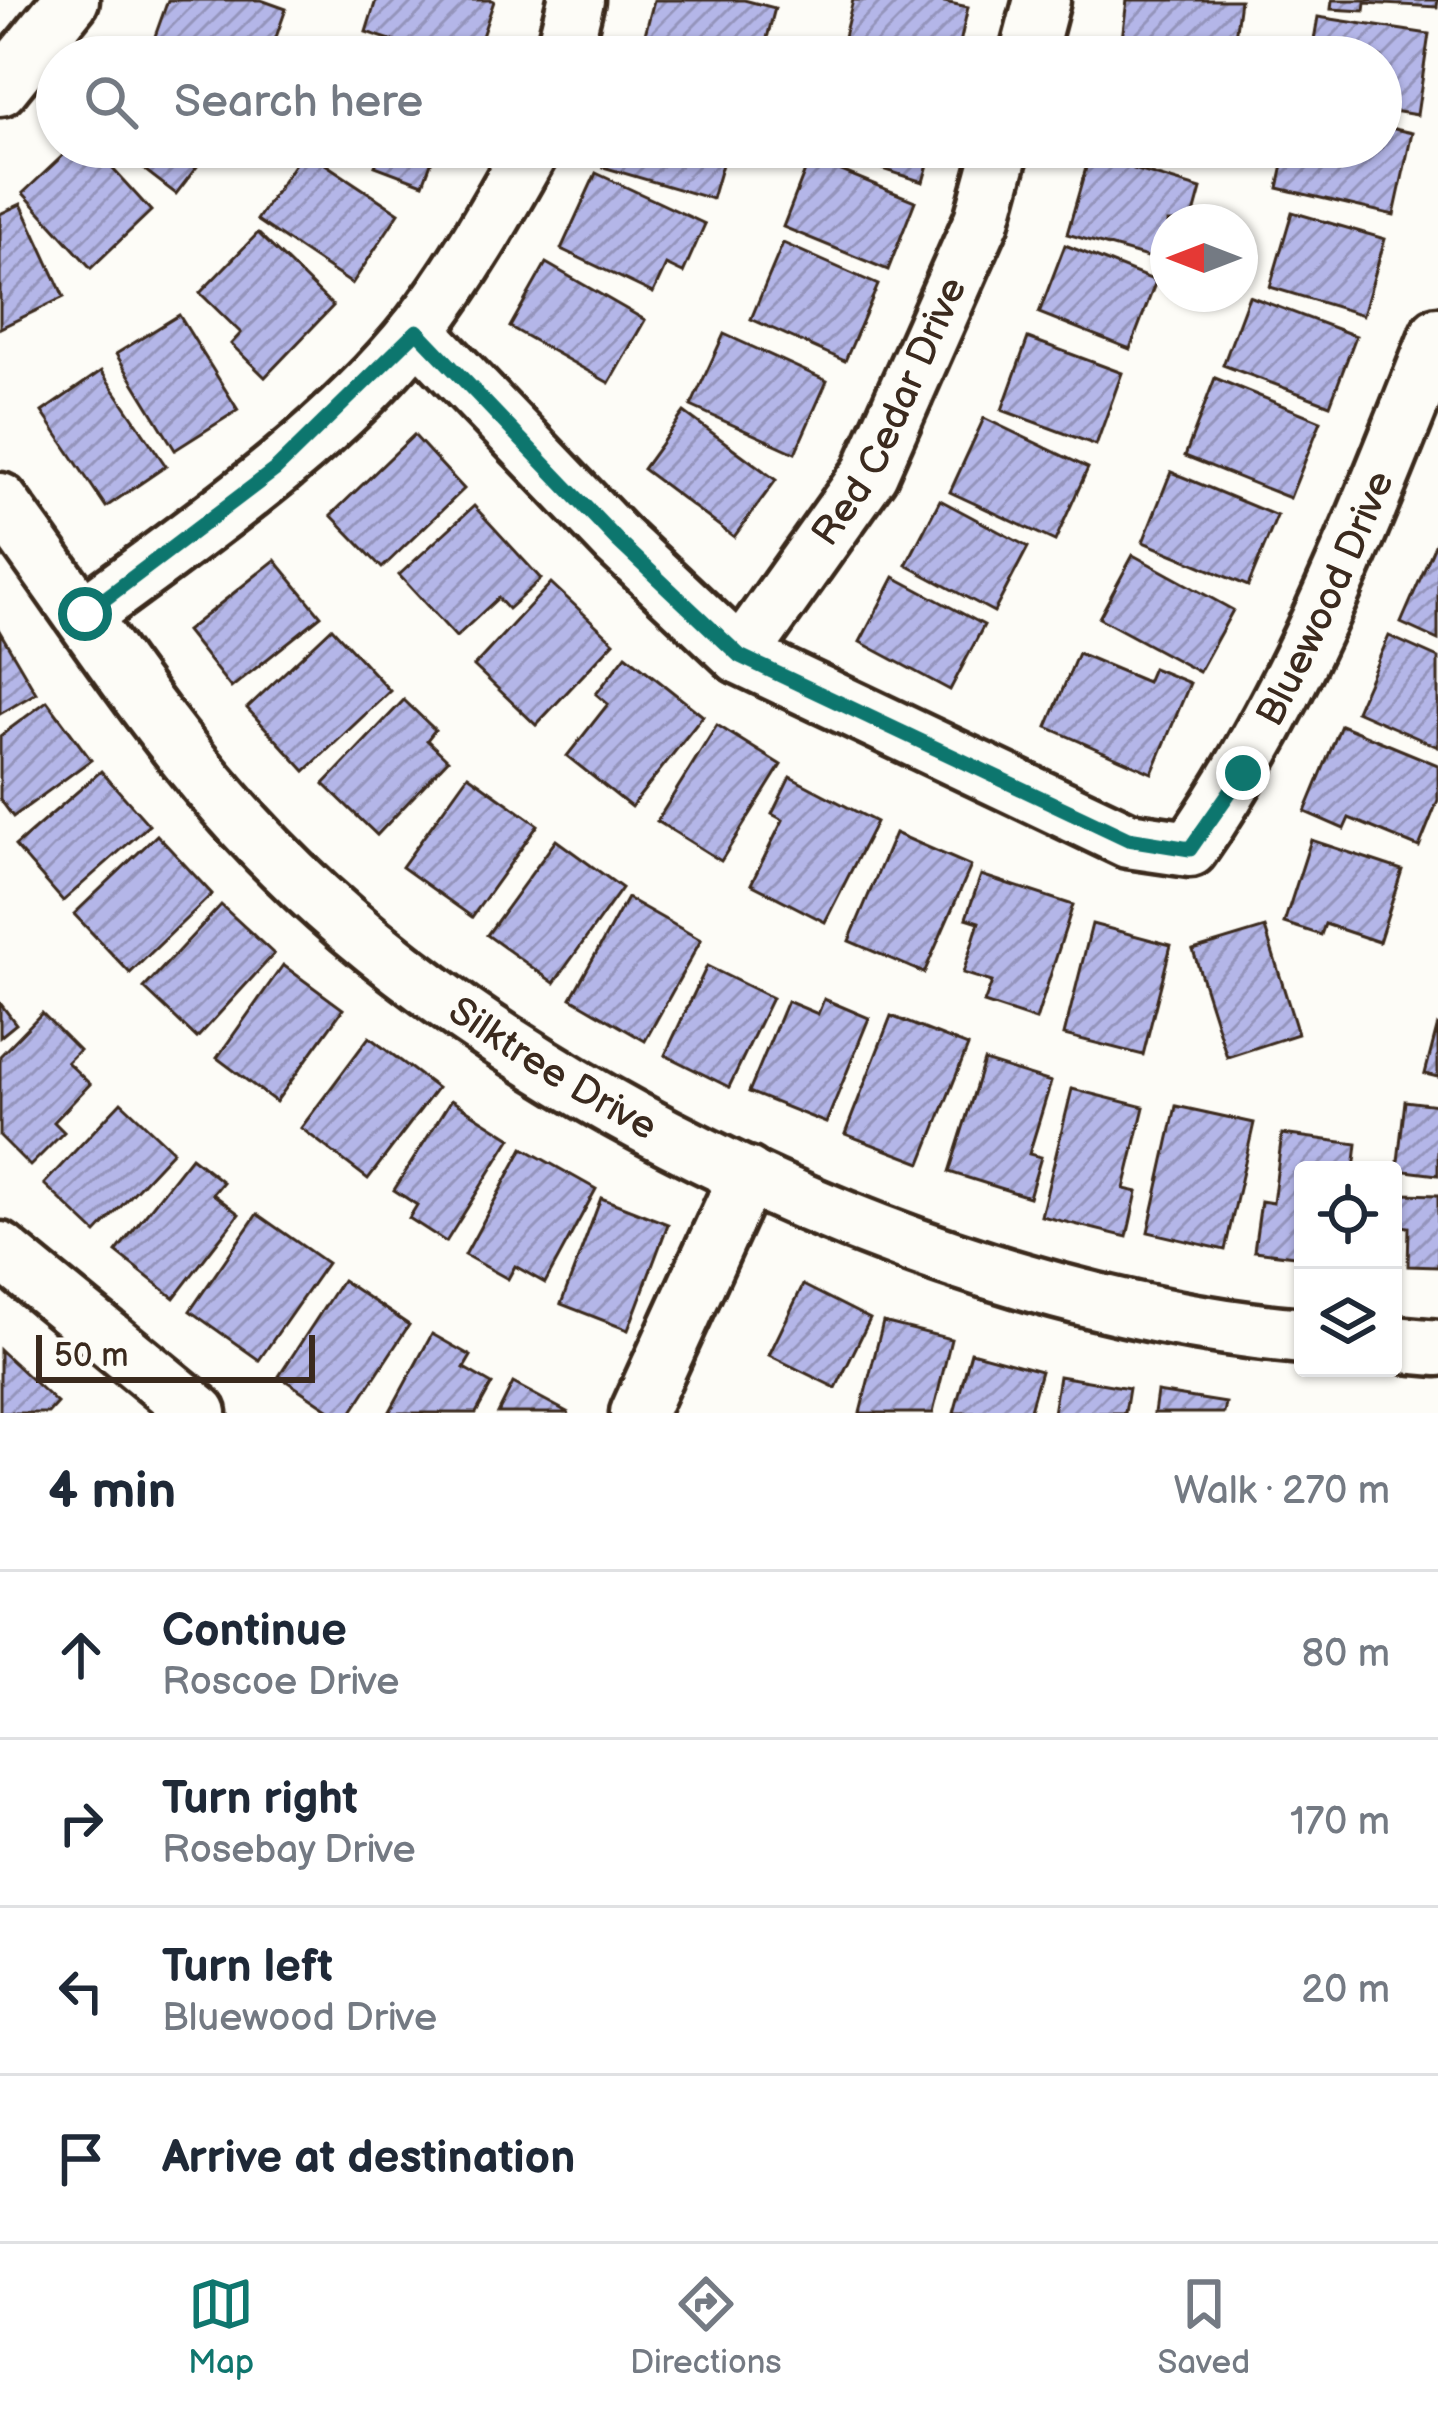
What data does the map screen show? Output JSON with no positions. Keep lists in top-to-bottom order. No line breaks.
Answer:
{"streets":{"street":["Red Cedar Drive","Bluewood Drive","Silktree Drive"]},"crossings":[["Red Cedar Drive","Bluewood Drive"]],"scale_bar":"50 m","north":"left","page":{"search":"Search here","scale":"50 m","heading":["4 min","Walk · 270 m"],"list":[["Continue","Roscoe Drive","80 m"],["Turn right","Rosebay Drive","170 m"],["Turn left","Bluewood Drive","20 m"],"Arrive at destination"],"nav":["Map","Directions","Saved"]}}
